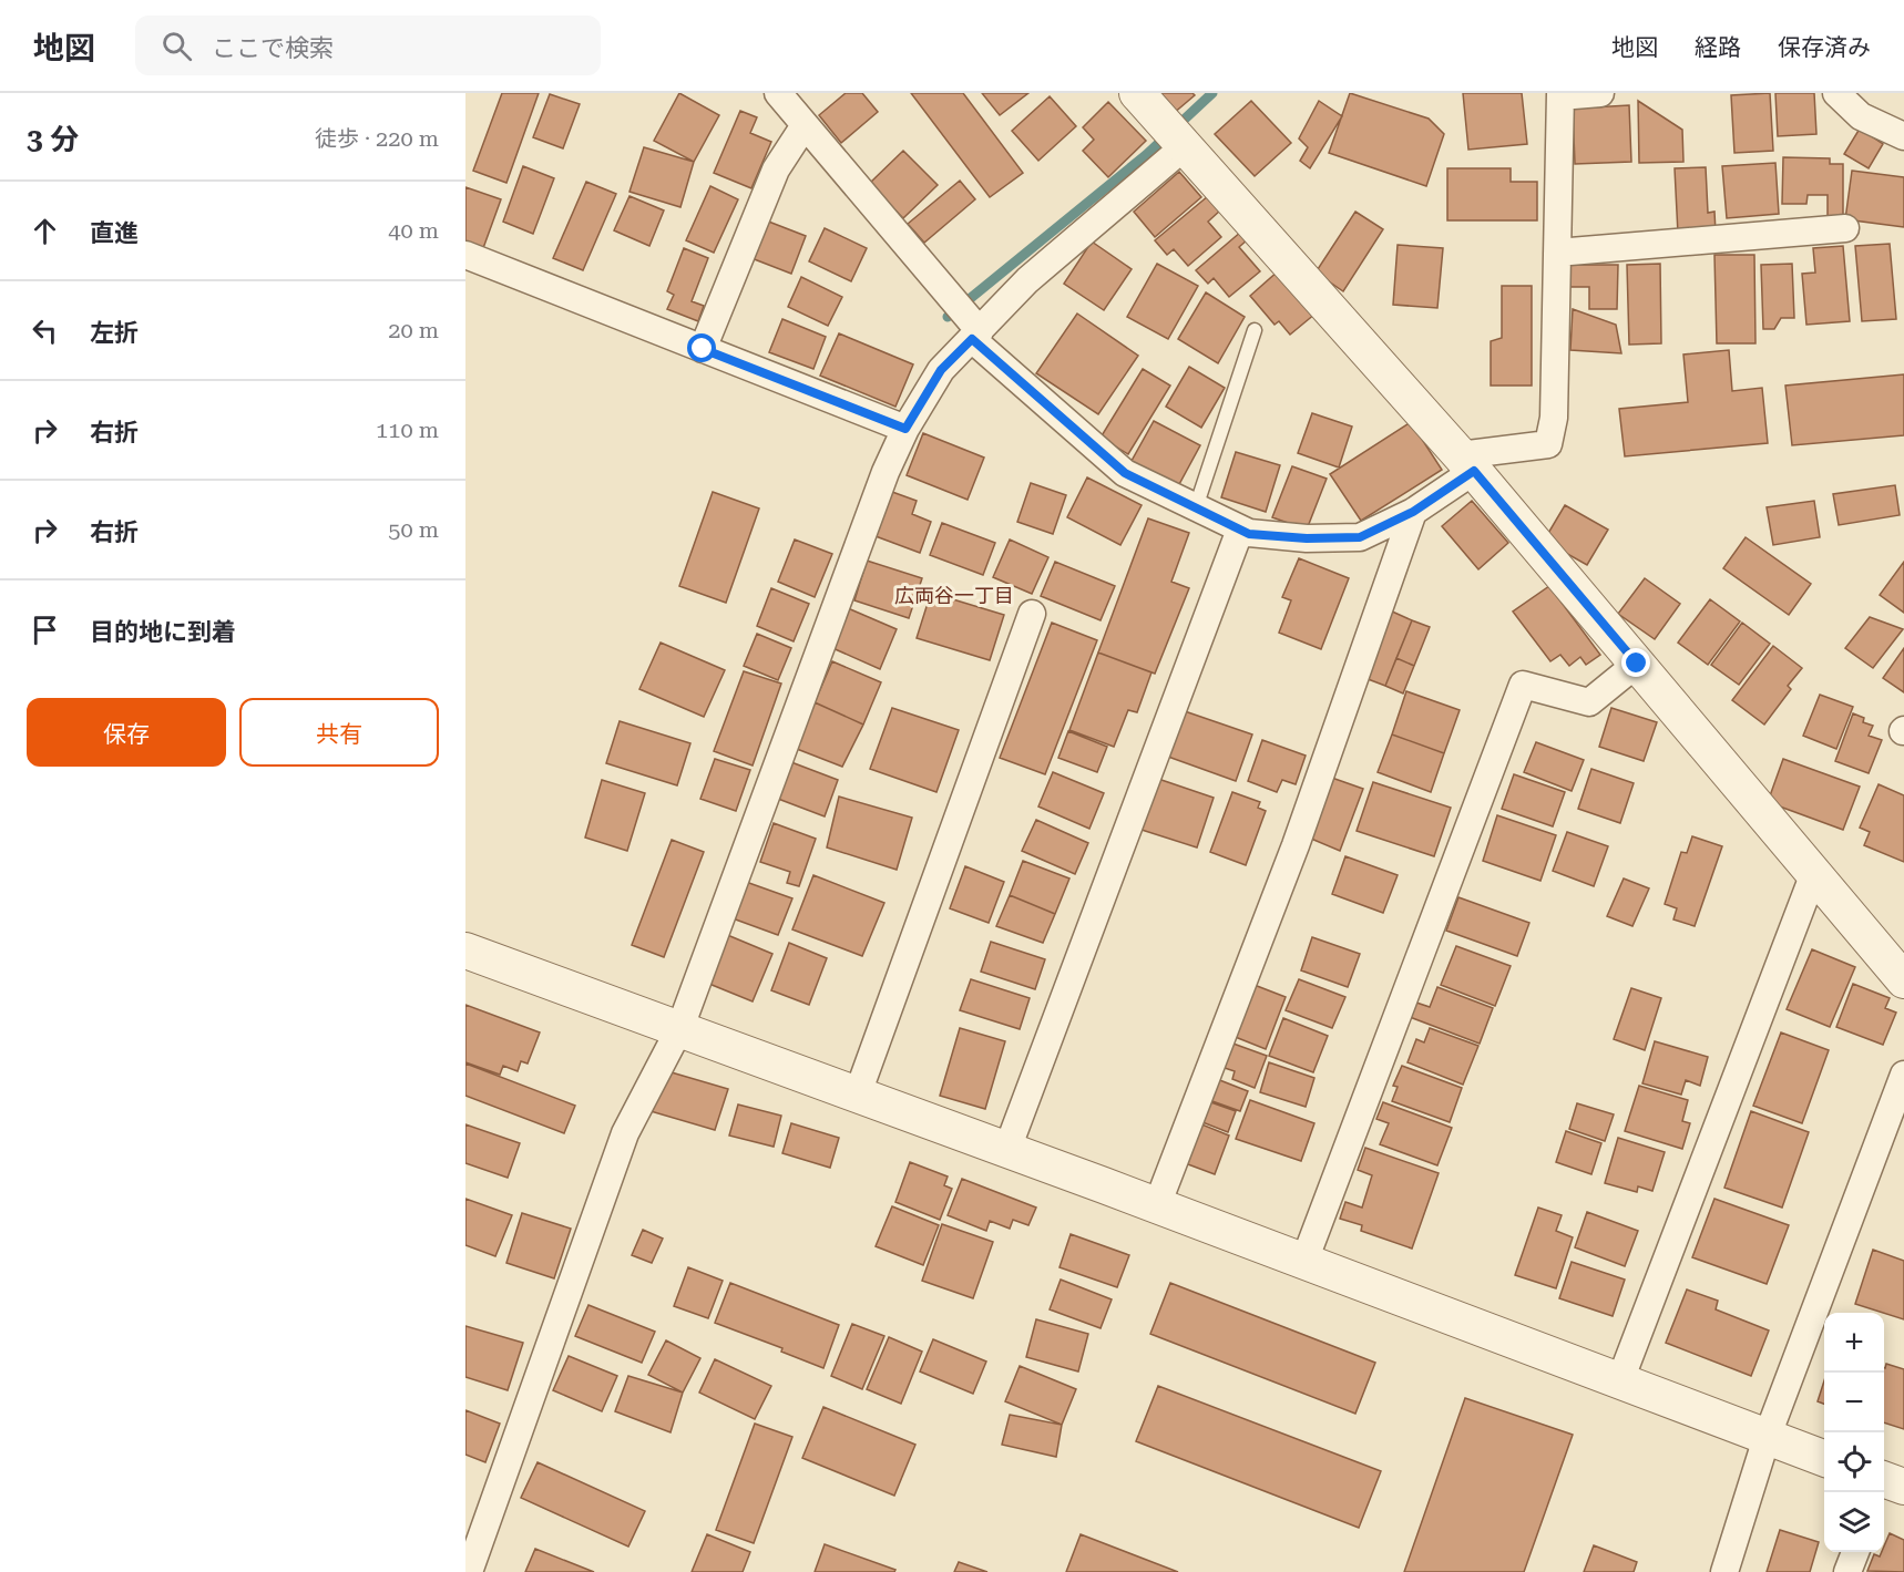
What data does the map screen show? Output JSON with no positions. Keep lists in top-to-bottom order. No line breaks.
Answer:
{"districts":["広両谷一丁目"],"page":{"header":"地図","search":"ここで検索","nav":["地図","経路","保存済み"],"heading":["3 分","徒歩 · 220 m"],"list":[["直進","40 m"],["左折","20 m"],["右折","110 m"],["右折","50 m"],"目的地に到着"],"buttons":["保存","共有"],"map_buttons":["+","−"]}}
